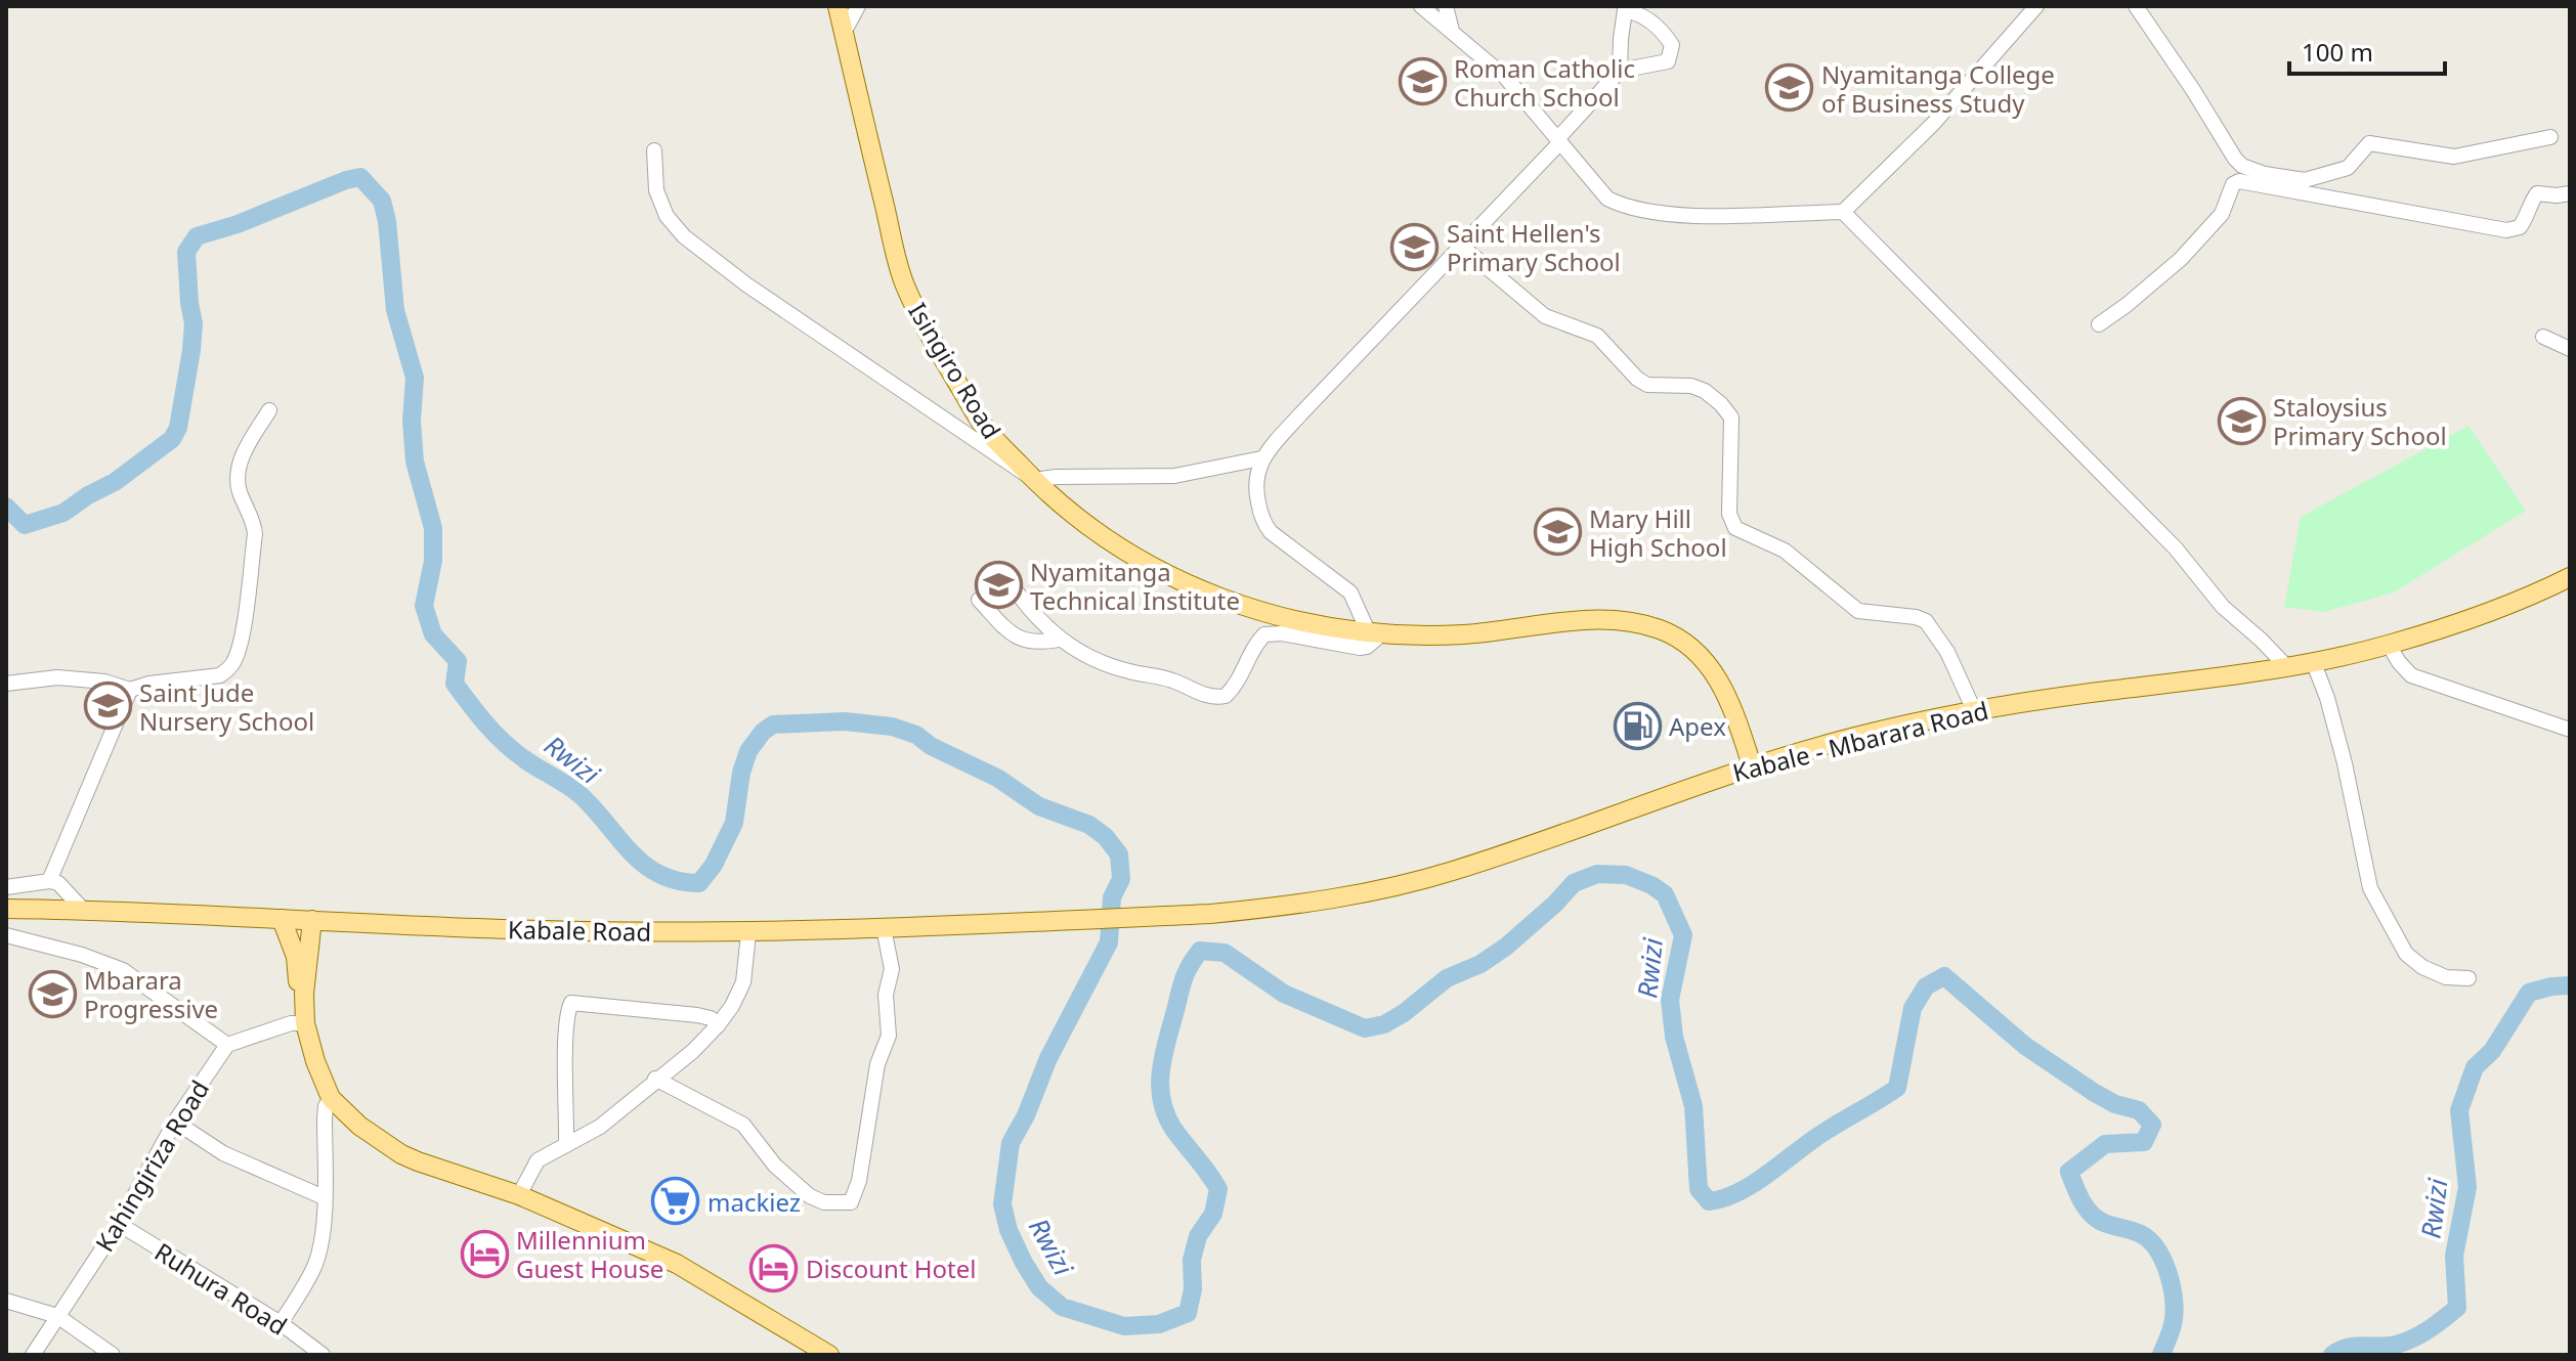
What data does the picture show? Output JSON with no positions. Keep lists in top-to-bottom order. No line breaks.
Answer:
{"streets":{"main road":["Isingiro Road","Kabale - Mbarara Road","Kabale Road"],"street":["Kahingiriza Road","Ruhura Road"]},"crossings":[["Isingiro Road","Kabale - Mbarara Road"],["Kabale - Mbarara Road","Kabale Road"],["Kahingiriza Road","Ruhura Road"]],"water":["Rwizi"],"places":{"school or university":["Roman Catholic Church School","Nyamitanga College of Business Study","Saint Hellen's Primary School","Staloysius Primary School","Mary Hill High School","Nyamitanga Technical Institute","Saint Jude Nursery School","Mbarara Progressive"],"fuel station":["Apex"],"supermarket":["mackiez"],"hotel":["Millennium Guest House","Discount Hotel"]},"scale_bar":"100 m"}
